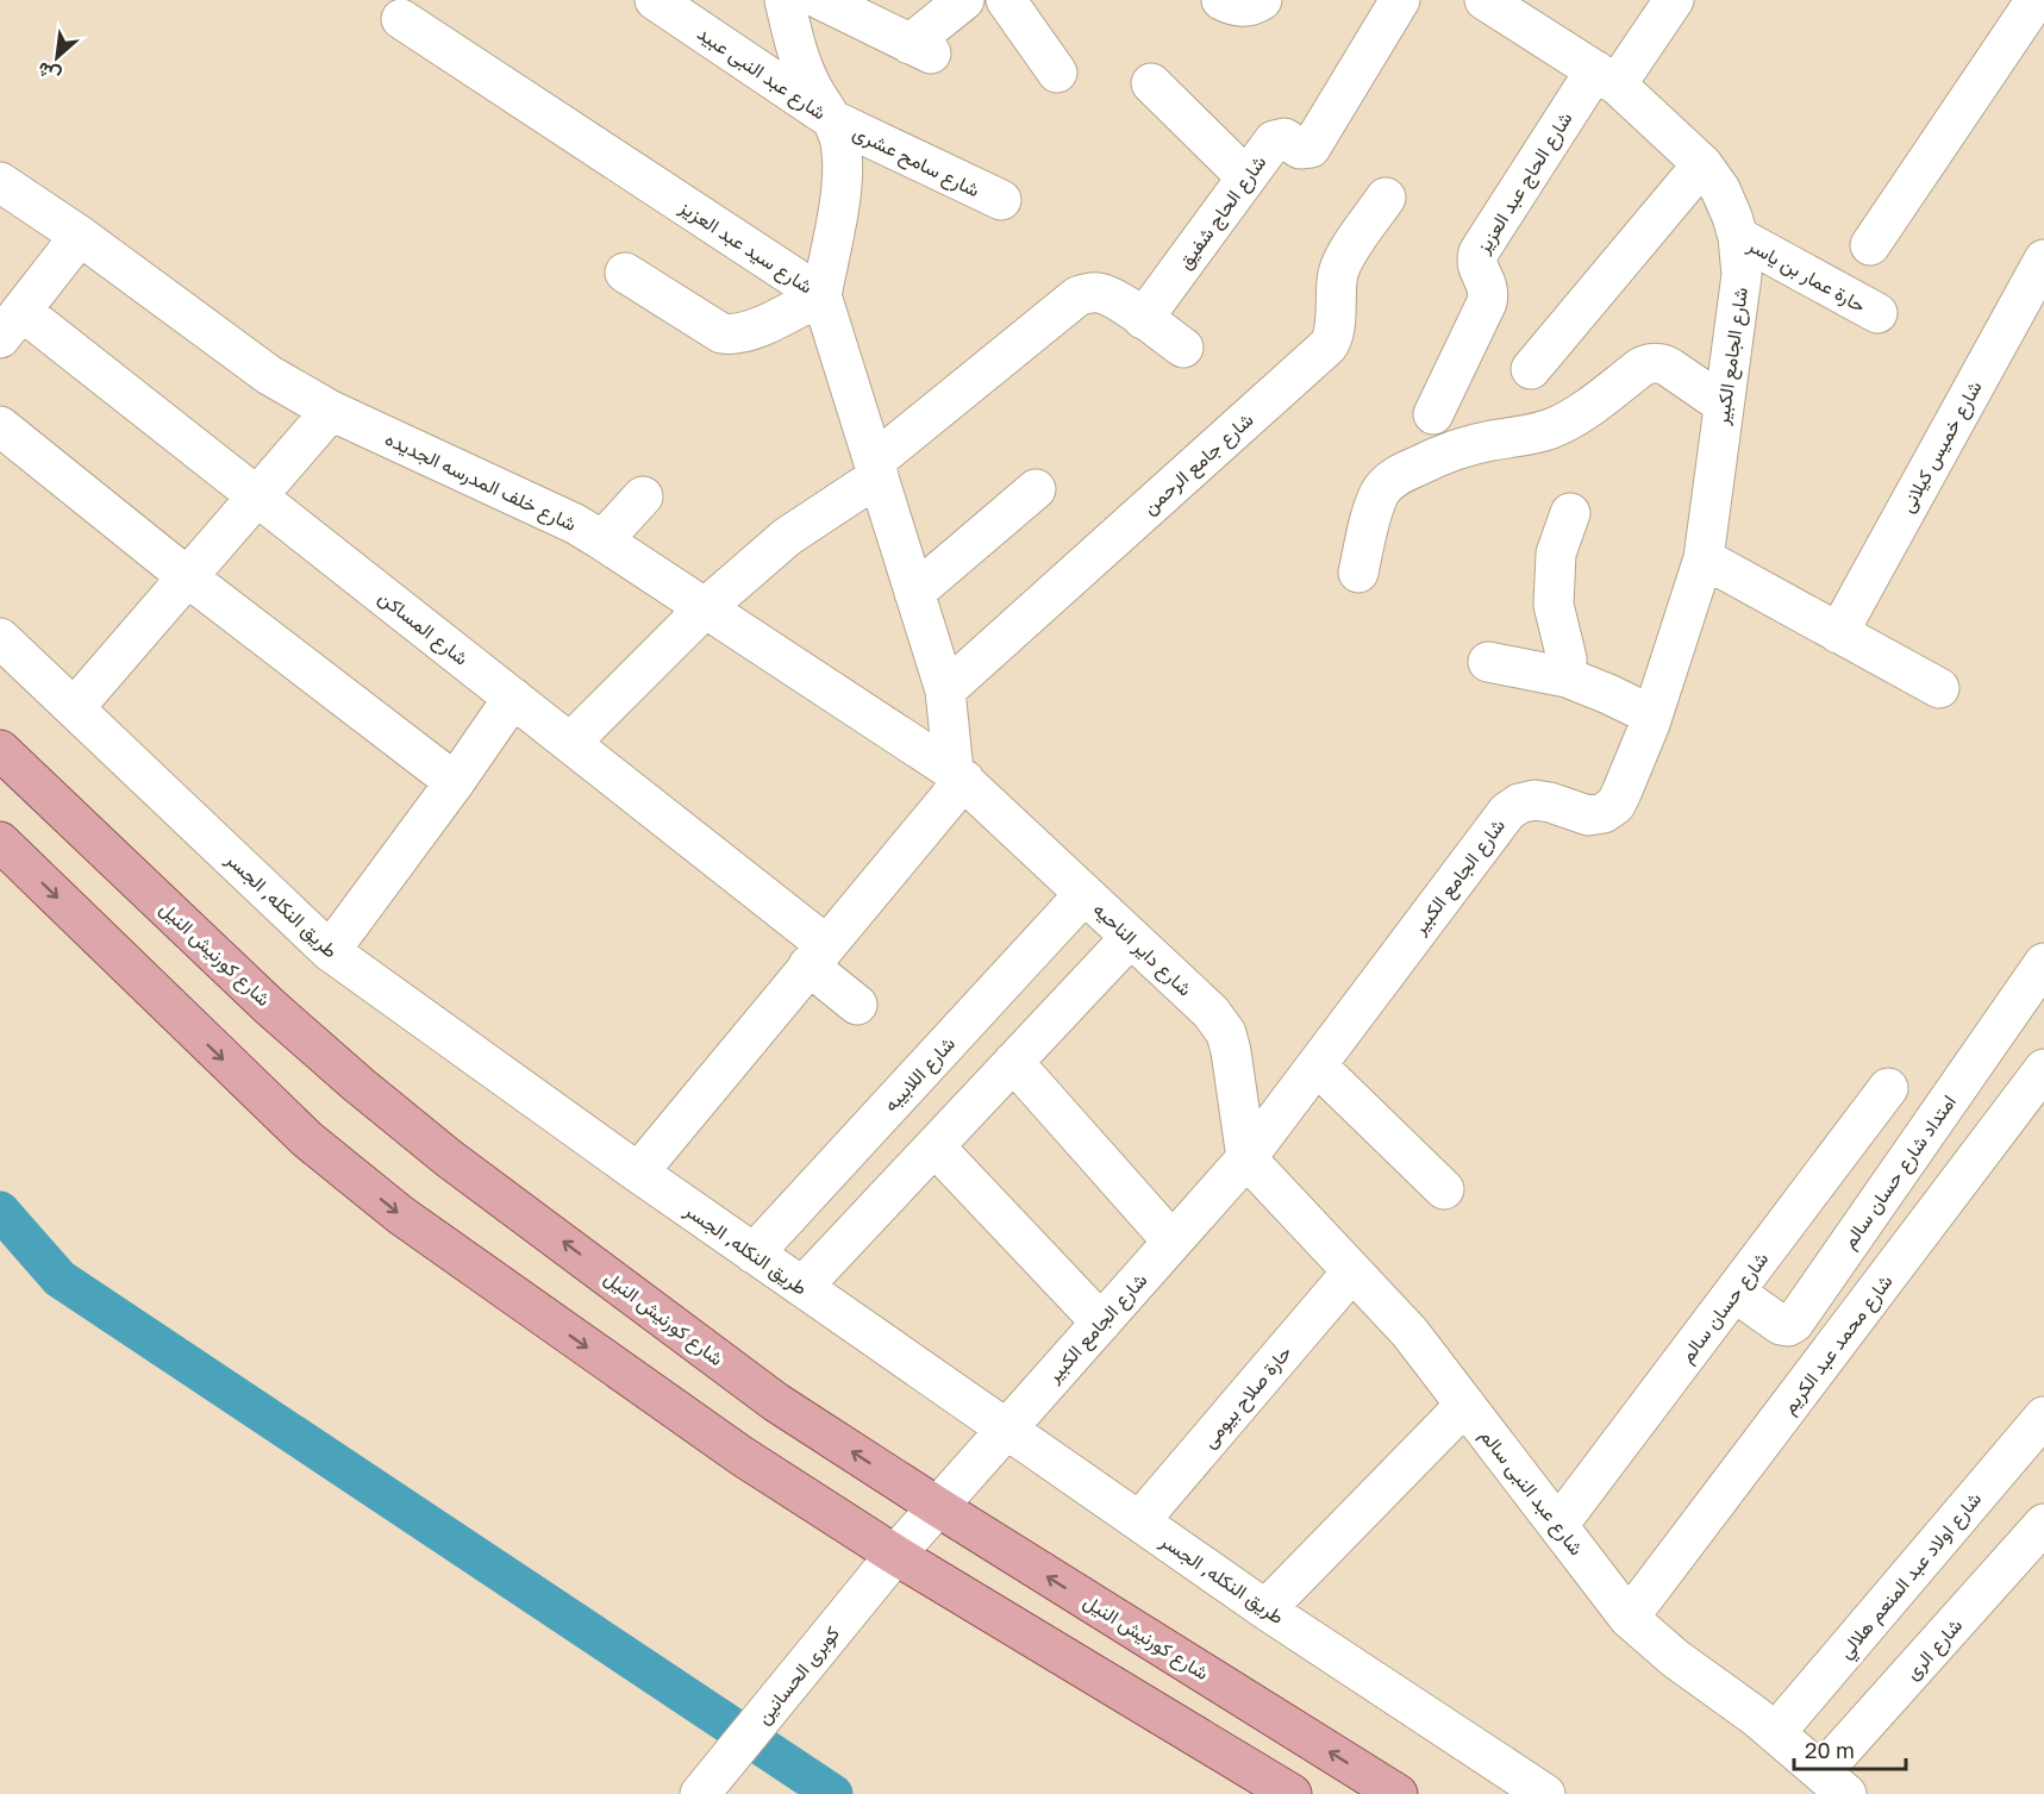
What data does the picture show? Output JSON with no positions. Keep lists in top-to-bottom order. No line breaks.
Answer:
{"streets":{"main road":["شارع كورنيش النيل"],"street":["شارع عبد النبى عبيد","شارع سامح عشرى","شارع الحاج عبد العزيز","شارع الحاج شفيق","شارع سيد عبد العزيز","حارة عمار بن ياسر","شارع الجامع الكبير","شارع خميس كيلانى","شارع جامع الرحمن","شارع خلف المدرسه الجديده","شارع المساكن","طريق النكله, الجسر","شارع داير الناحيه","شارع اللابيبه","امتداد شارع حسان سالم","شارع حسان سالم","شارع محمد عبد الكريم","حارة صلاح بيومى","شارع عبد النبى سالم","شارع اولاد عبد المنعم هلالي","شارع الرى","كوبرى الحسانين"]},"crossings":[["شارع عبد النبى عبيد","شارع سامح عشرى"],["شارع الحاج عبد العزيز","شارع الجامع الكبير"],["شارع سيد عبد العزيز","شارع جامع الرحمن"],["شارع سيد عبد العزيز","شارع خلف المدرسه الجديده"],["شارع سيد عبد العزيز","شارع داير الناحيه"],["حارة عمار بن ياسر","شارع الجامع الكبير"],["شارع الجامع الكبير","طريق النكله, الجسر"],["شارع الجامع الكبير","شارع داير الناحيه"],["شارع الجامع الكبير","شارع كورنيش النيل"],["شارع الجامع الكبير","شارع عبد النبى سالم"],["شارع الجامع الكبير","كوبرى الحسانين"],["شارع خلف المدرسه الجديده","شارع داير الناحيه"],["طريق النكله, الجسر","شارع اللابيبه"],["طريق النكله, الجسر","حارة صلاح بيومى"],["شارع داير الناحيه","شارع اللابيبه"],["شارع داير الناحيه","شارع عبد النبى سالم"],["امتداد شارع حسان سالم","شارع حسان سالم"],["شارع حسان سالم","شارع عبد النبى سالم"],["شارع محمد عبد الكريم","شارع عبد النبى سالم"],["حارة صلاح بيومى","شارع عبد النبى سالم"],["شارع عبد النبى سالم","شارع اولاد عبد المنعم هلالي"],["شارع عبد النبى سالم","شارع الرى"]],"scale_bar":"20 m","north":"bottom left"}
